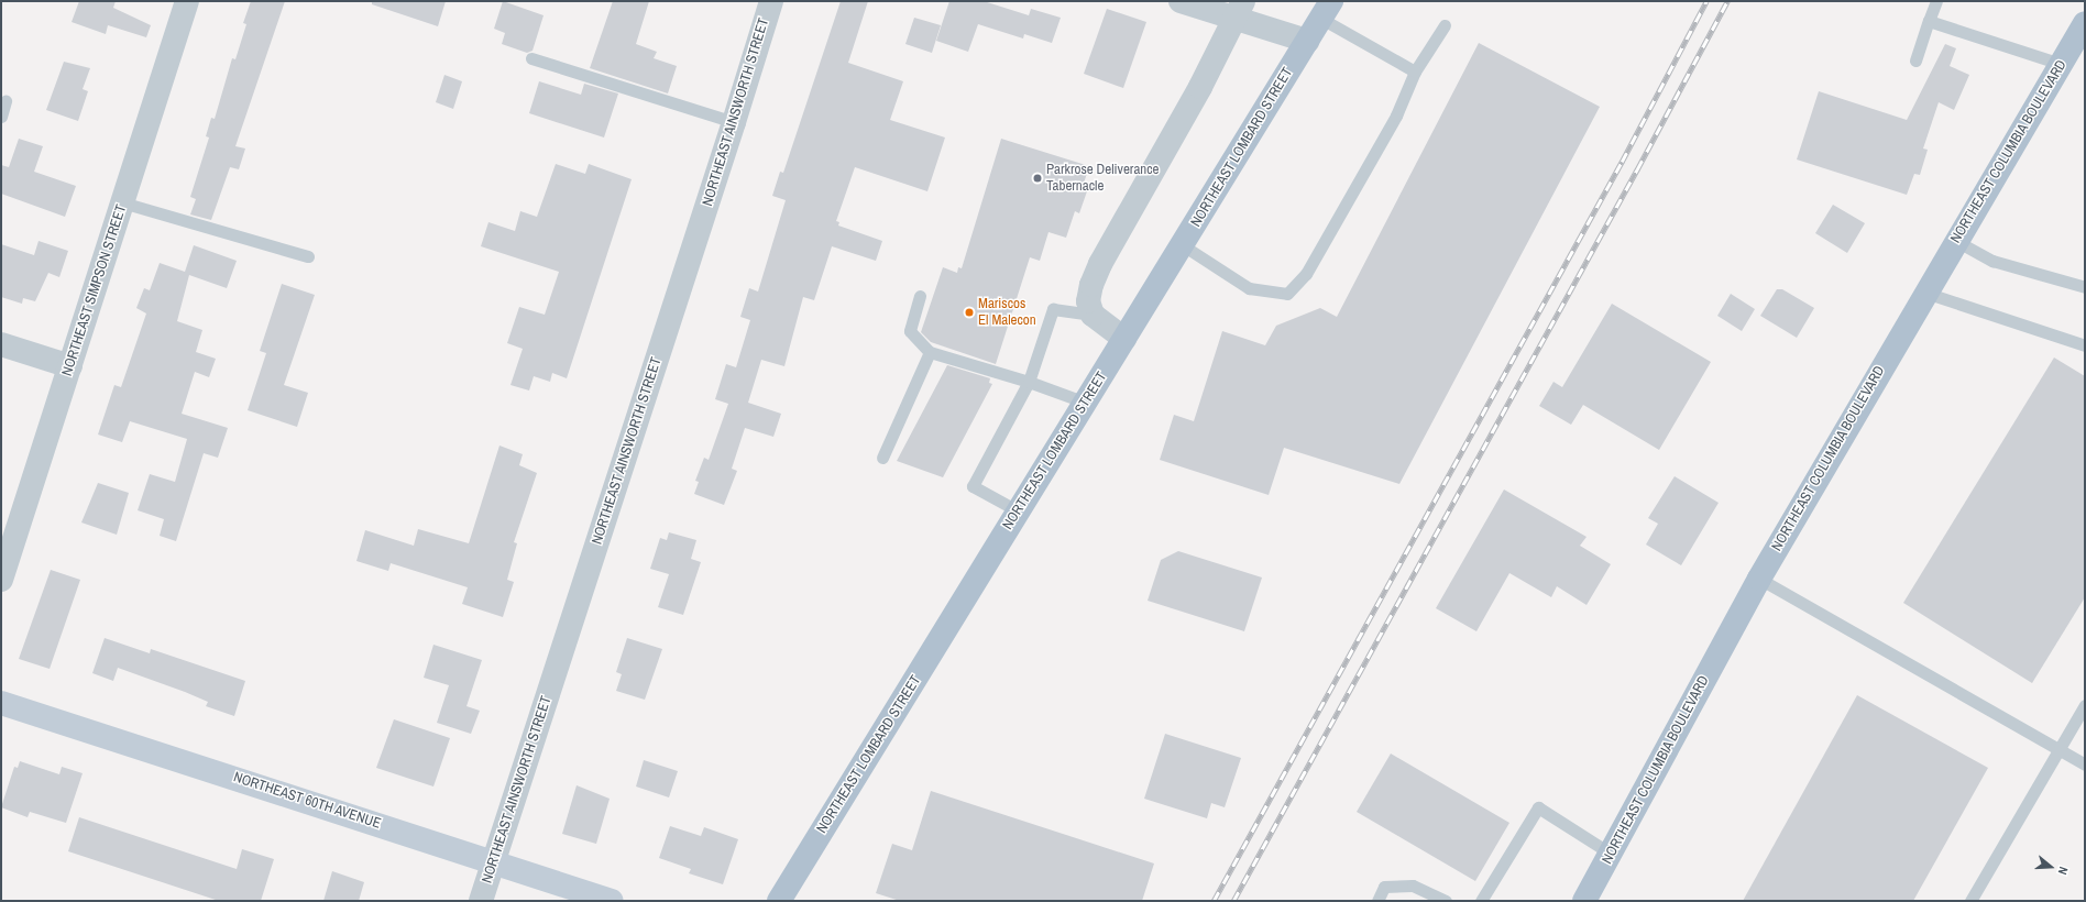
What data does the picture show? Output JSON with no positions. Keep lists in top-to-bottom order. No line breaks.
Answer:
{"streets":{"main road":["NORTHEAST LOMBARD STREET","NORTHEAST COLUMBIA BOULEVARD"],"street":["NORTHEAST AINSWORTH STREET","NORTHEAST SIMPSON STREET","NORTHEAST 60TH AVENUE"]},"crossings":[["NORTHEAST AINSWORTH STREET","NORTHEAST 60TH AVENUE"]],"places":["Parkrose Deliverance Tabernacle","Mariscos El Malecon"],"north":"right"}
